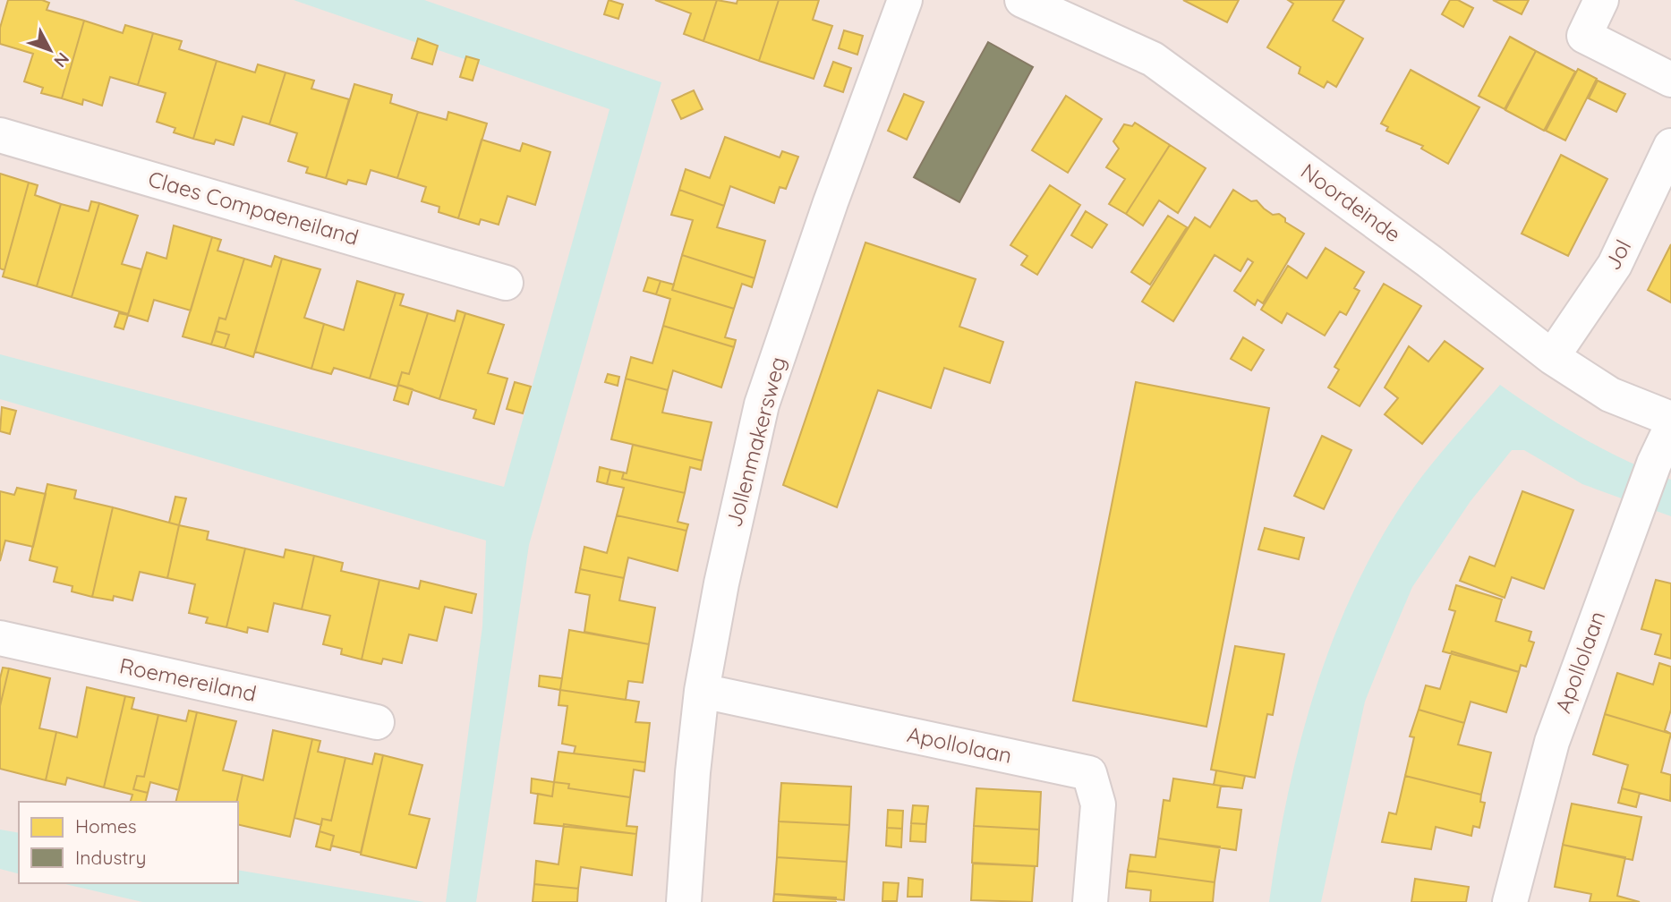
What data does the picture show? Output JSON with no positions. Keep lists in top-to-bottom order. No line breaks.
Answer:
{"streets":{"street":["Noordeinde","Claes Compaeneiland","Jol","Jollenmakersweg","Apollolaan","Roemereiland"]},"crossings":[["Noordeinde","Jol"],["Jollenmakersweg","Apollolaan"]],"legend":["Homes","Industry"],"north":"bottom right"}
